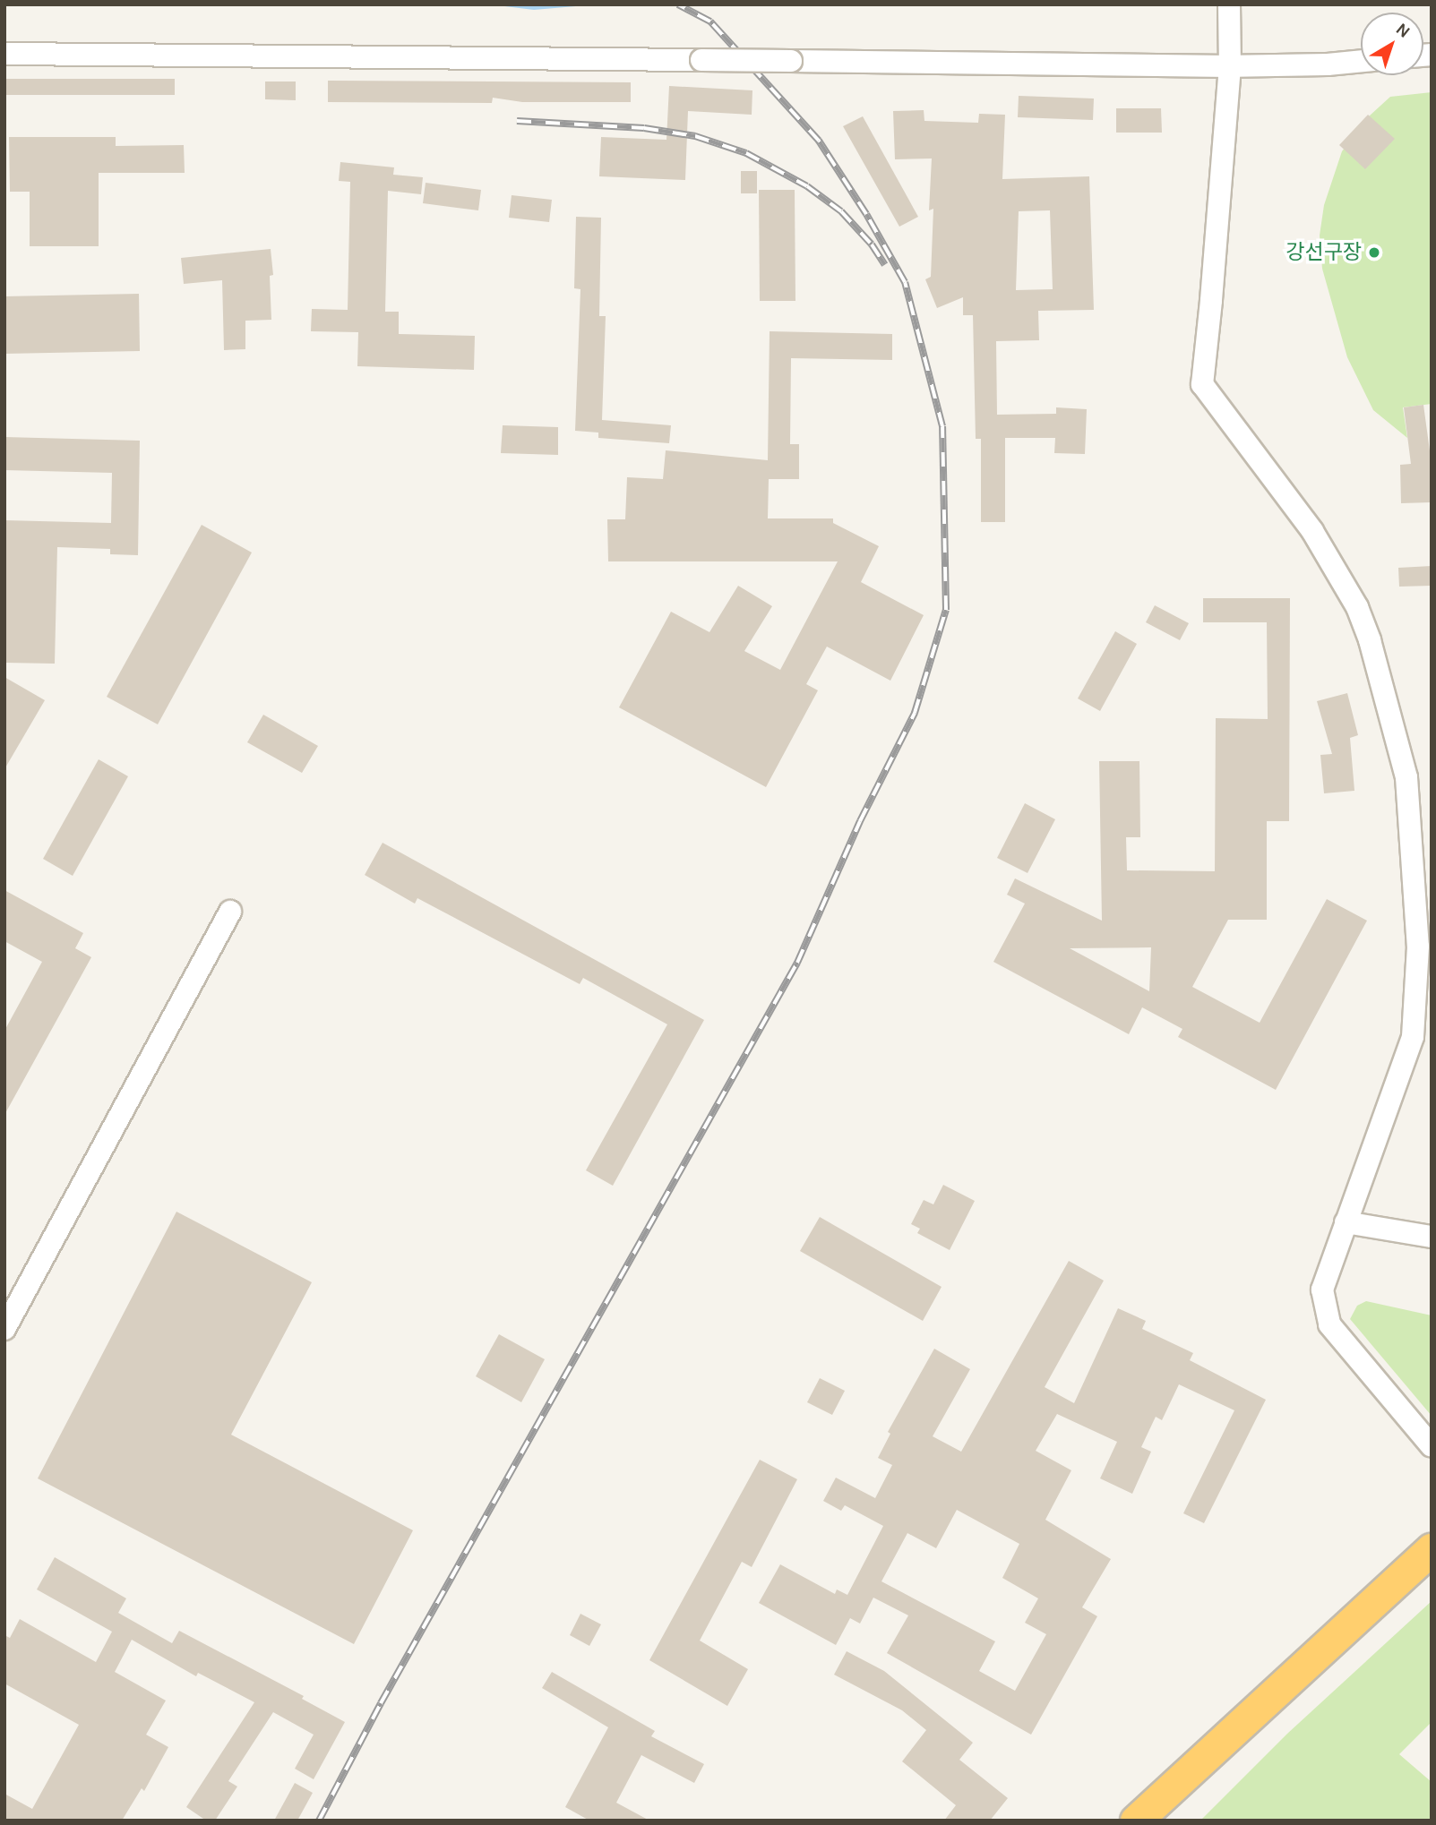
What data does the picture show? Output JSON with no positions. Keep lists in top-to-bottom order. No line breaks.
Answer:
{"places":["강선구장"],"north":"top right"}
